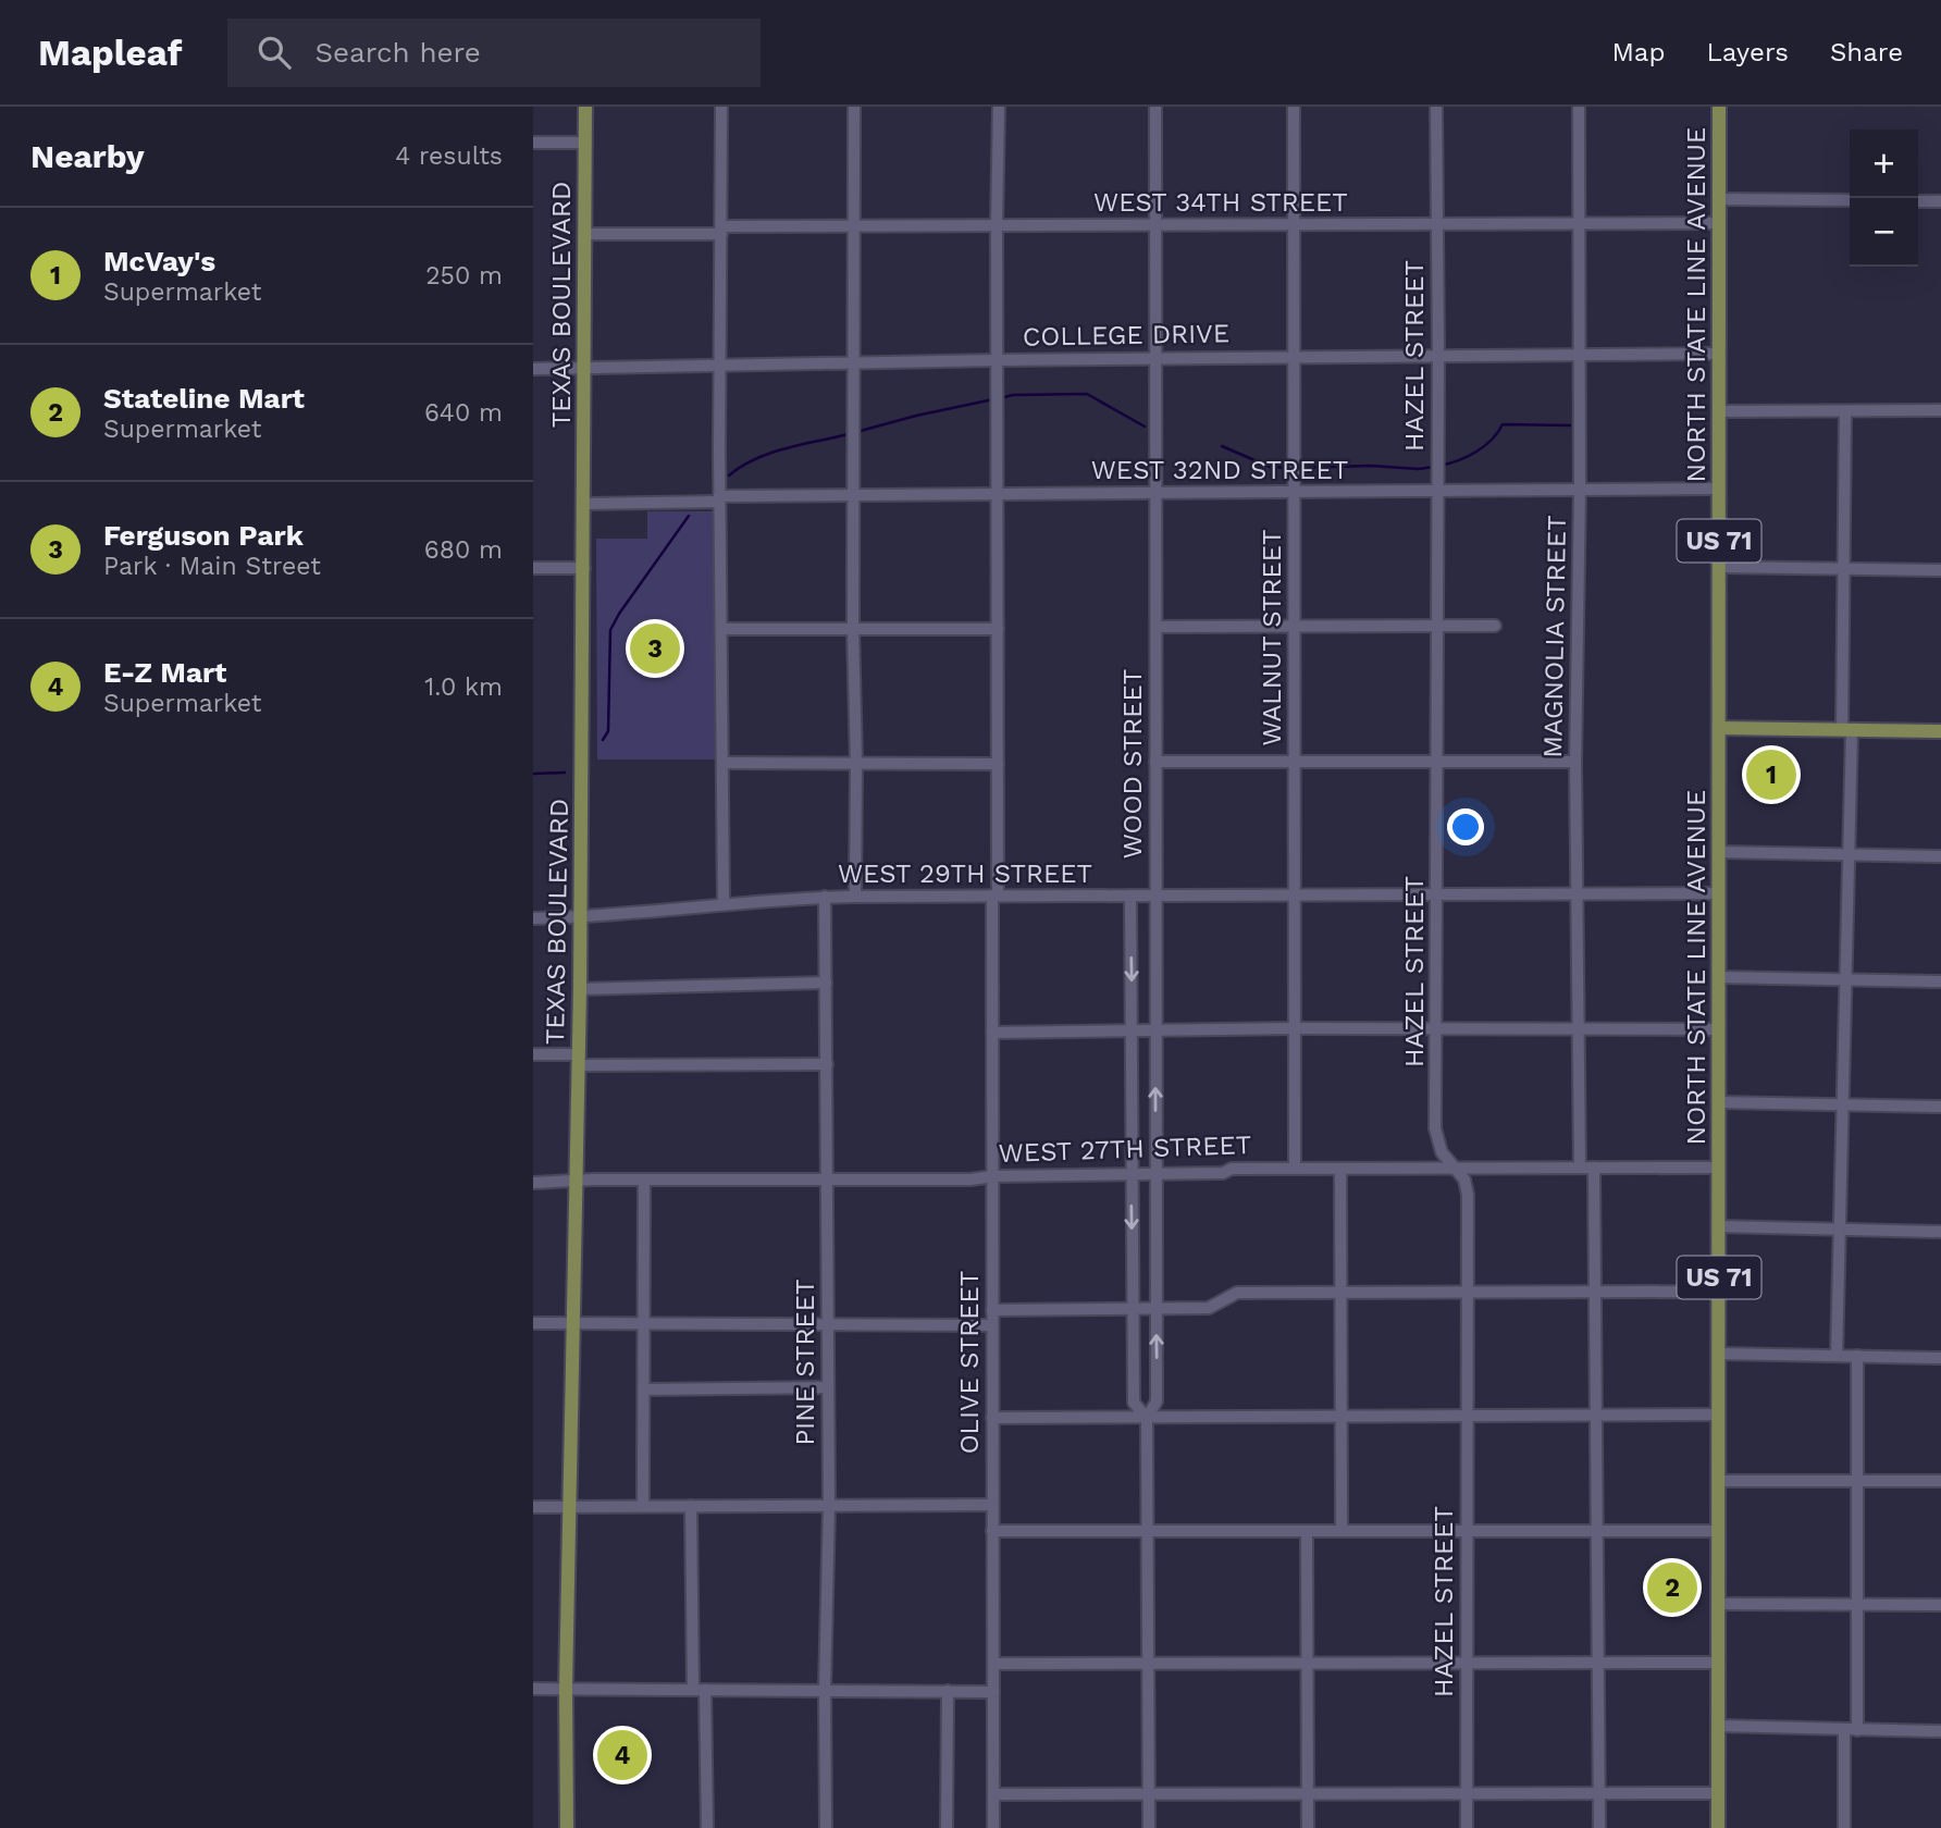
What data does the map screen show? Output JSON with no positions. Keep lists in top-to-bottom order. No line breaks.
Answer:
{"streets":{"main road":["TEXAS BOULEVARD","NORTH STATE LINE AVENUE","US 71"],"street":["WEST 34TH STREET","COLLEGE DRIVE","HAZEL STREET","WEST 32ND STREET","MAGNOLIA STREET","WALNUT STREET","WOOD STREET","WEST 29TH STREET","WEST 27TH STREET","PINE STREET","OLIVE STREET"]},"crossings":[["WEST 34TH STREET","TEXAS BOULEVARD"],["WEST 34TH STREET","NORTH STATE LINE AVENUE"],["WEST 34TH STREET","HAZEL STREET"],["WEST 34TH STREET","MAGNOLIA STREET"],["WEST 34TH STREET","WALNUT STREET"],["WEST 34TH STREET","WOOD STREET"],["WEST 34TH STREET","OLIVE STREET"],["TEXAS BOULEVARD","COLLEGE DRIVE"],["TEXAS BOULEVARD","WEST 32ND STREET"],["TEXAS BOULEVARD","WEST 29TH STREET"],["TEXAS BOULEVARD","WEST 27TH STREET"],["NORTH STATE LINE AVENUE","COLLEGE DRIVE"],["NORTH STATE LINE AVENUE","WEST 32ND STREET"],["NORTH STATE LINE AVENUE","WEST 29TH STREET"],["NORTH STATE LINE AVENUE","WEST 27TH STREET"],["COLLEGE DRIVE","HAZEL STREET"],["COLLEGE DRIVE","MAGNOLIA STREET"],["COLLEGE DRIVE","WALNUT STREET"],["COLLEGE DRIVE","WOOD STREET"],["COLLEGE DRIVE","OLIVE STREET"],["HAZEL STREET","WEST 32ND STREET"],["HAZEL STREET","WEST 29TH STREET"],["HAZEL STREET","WEST 27TH STREET"],["WEST 32ND STREET","MAGNOLIA STREET"],["WEST 32ND STREET","WALNUT STREET"],["WEST 32ND STREET","WOOD STREET"],["WEST 32ND STREET","OLIVE STREET"],["MAGNOLIA STREET","WEST 29TH STREET"],["MAGNOLIA STREET","WEST 27TH STREET"],["WALNUT STREET","WEST 29TH STREET"],["WALNUT STREET","WEST 27TH STREET"],["WOOD STREET","WEST 29TH STREET"],["WOOD STREET","WEST 27TH STREET"],["WEST 29TH STREET","PINE STREET"],["WEST 29TH STREET","OLIVE STREET"],["WEST 27TH STREET","PINE STREET"],["WEST 27TH STREET","OLIVE STREET"]],"page":{"header":"Mapleaf","search":"Search here","nav":["Map","Layers","Share"],"heading":["Nearby","4 results"],"map_buttons":["+","−"],"list":[{"mark":"1","name":"McVay's","note":"Supermarket","value":"250 m"},{"mark":"2","name":"Stateline Mart","note":"Supermarket","value":"640 m"},{"mark":"3","name":"Ferguson Park","note":"Park · Main Street","value":"680 m"},{"mark":"4","name":"E-Z Mart","note":"Supermarket","value":"1.0 km"}],"pins":["3","1","2","4"]}}
